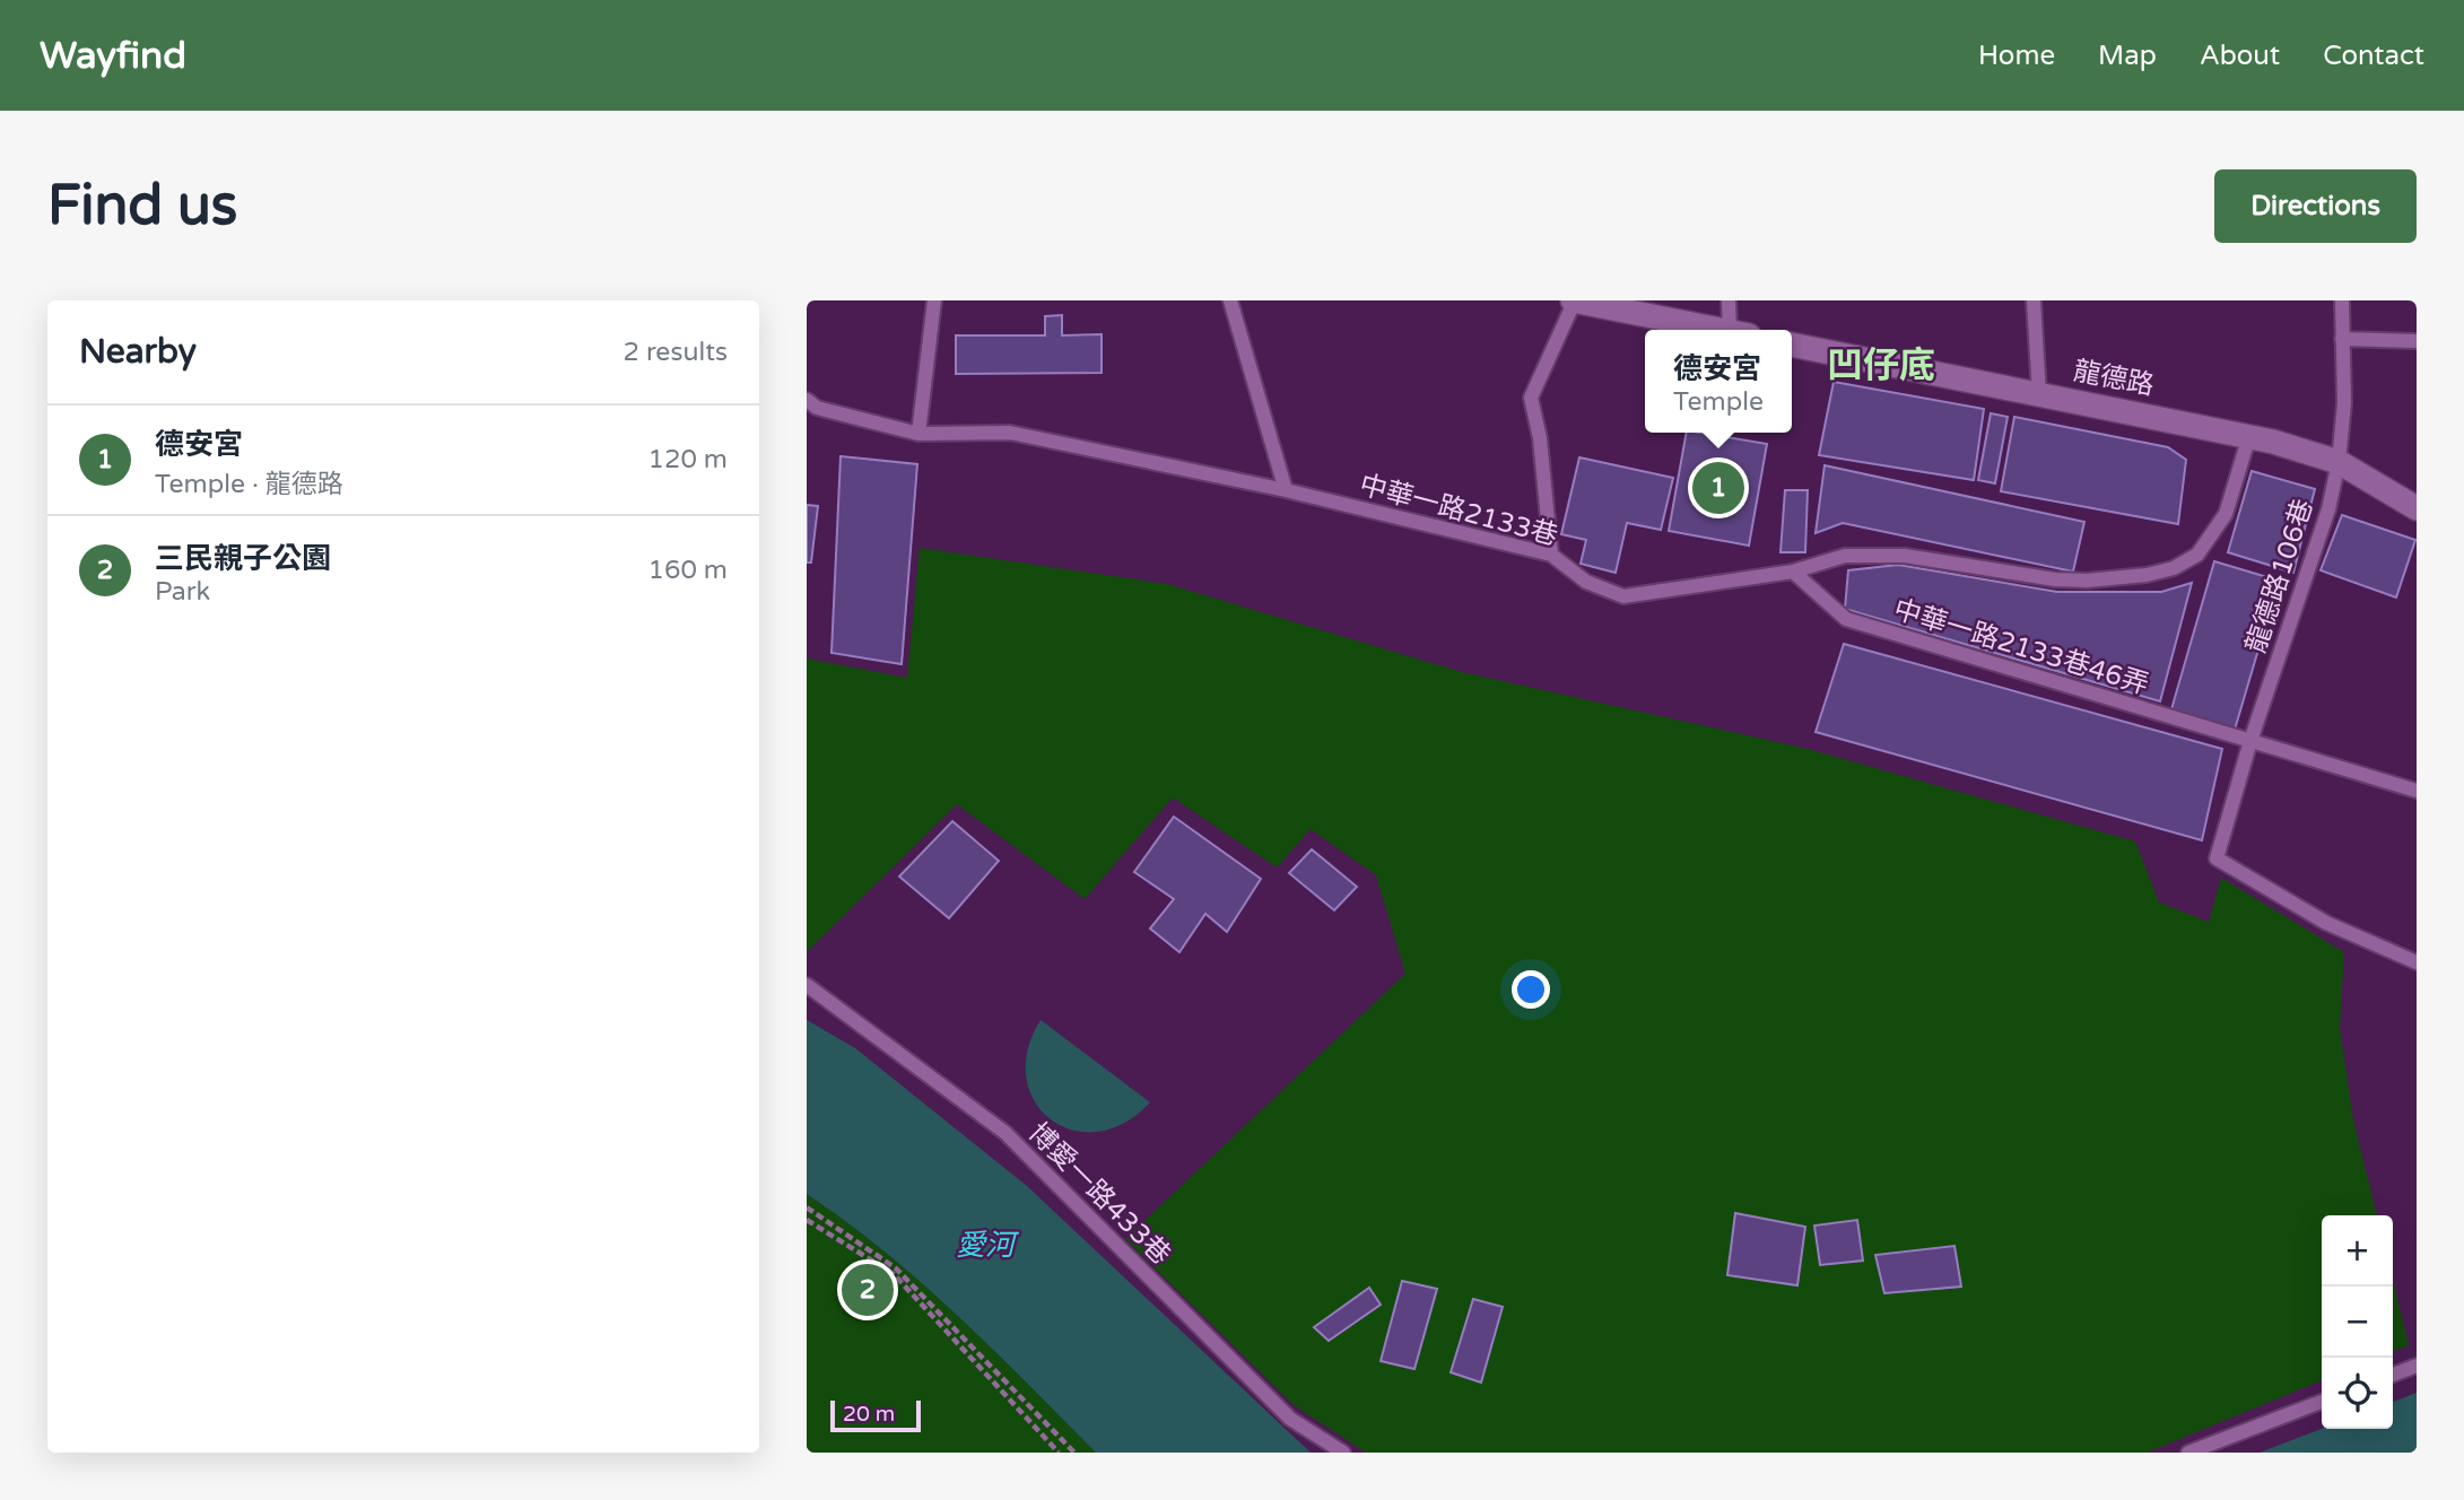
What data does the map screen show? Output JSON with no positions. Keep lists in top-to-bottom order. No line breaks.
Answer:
{"streets":{"street":["龍德路"],"lane":["中華一路2133巷","龍德路106巷","中華一路2133巷46弄","博愛一路433巷"]},"crossings":[["龍德路","中華一路2133巷"],["龍德路","龍德路106巷"],["中華一路2133巷","中華一路2133巷46弄"],["龍德路106巷","中華一路2133巷46弄"]],"districts":["凹仔底"],"water":["愛河"],"scale_bar":"20 m","page":{"header":"Wayfind","nav":["Home","Map","About","Contact"],"buttons":"Directions","title":"Find us","heading":["Nearby","2 results"],"popup":["德安宮","Temple"],"list":[{"mark":"1","name":"德安宮","note":"Temple · 龍德路","value":"120 m"},{"mark":"2","name":"三民親子公園","note":"Park","value":"160 m"}],"pins":["1","2"],"map_buttons":["+","−"],"scale":"20 m"}}
